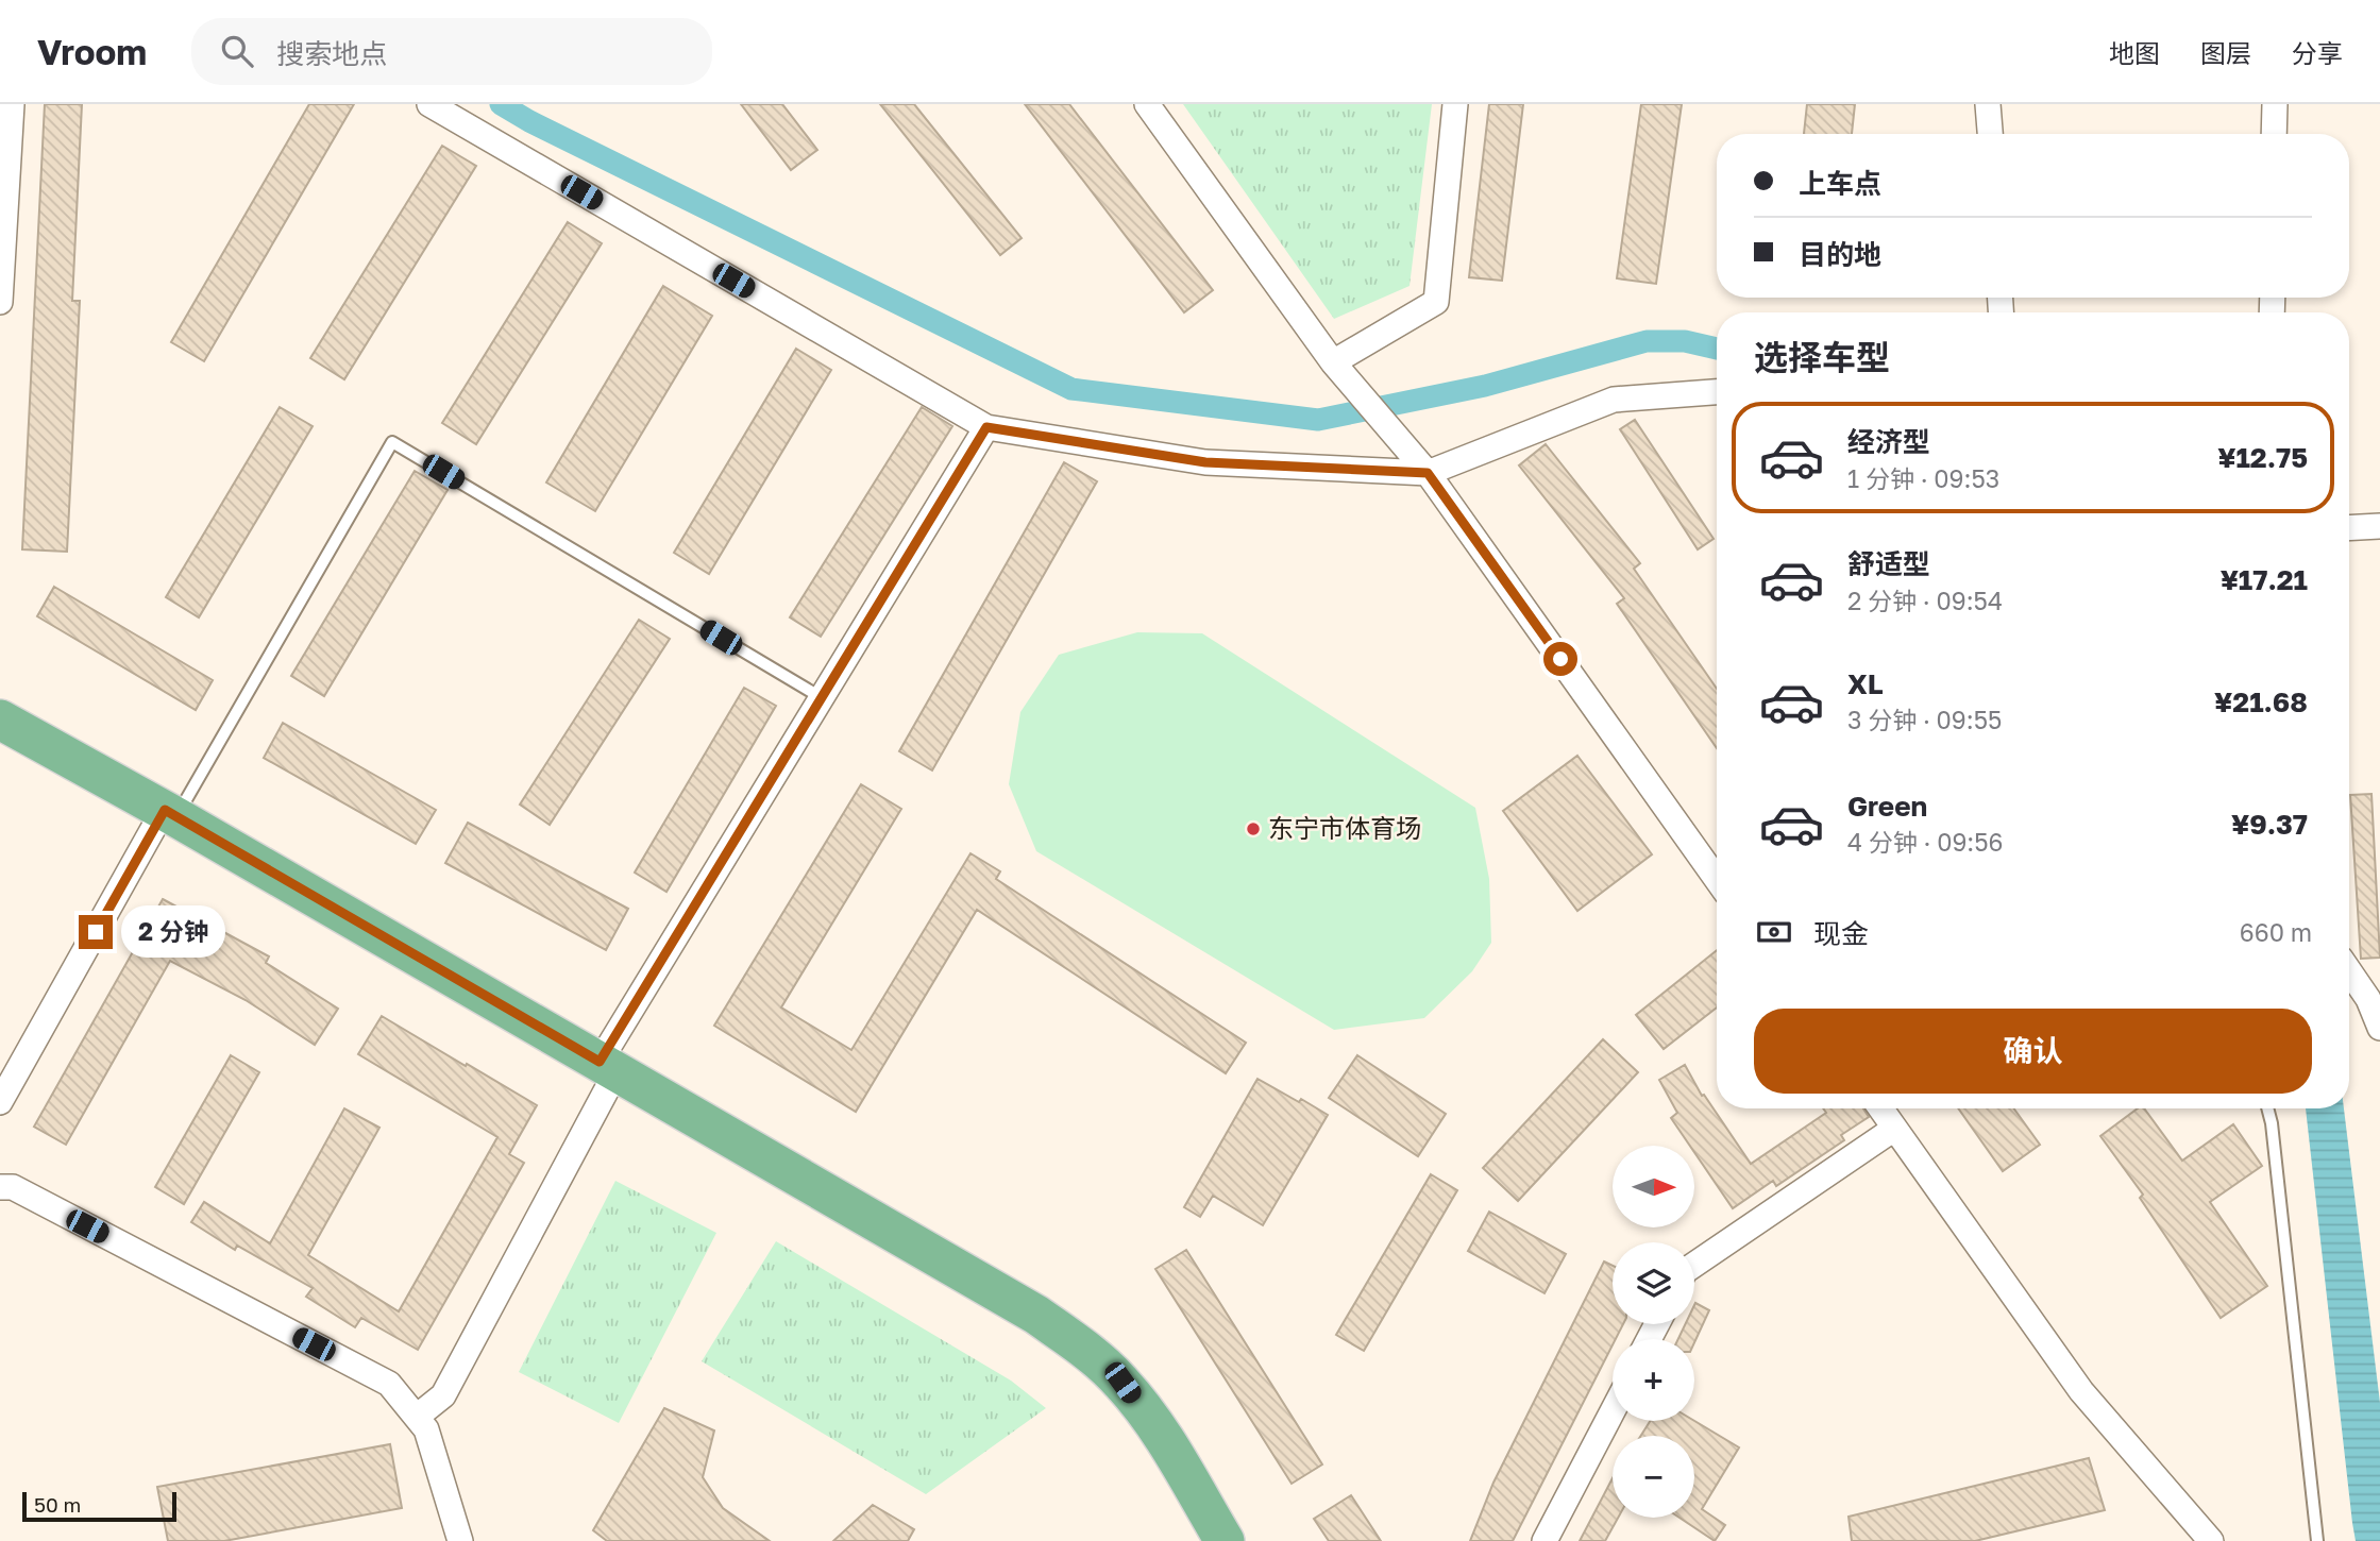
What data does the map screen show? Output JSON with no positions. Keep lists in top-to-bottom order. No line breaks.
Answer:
{"places":["东宁市体育场"],"scale_bar":"50 m","north":"right","page":{"header":"Vroom","search":"搜索地点","nav":["地图","图层","分享"],"banner":["上车点","目的地"],"heading":"选择车型","list":[{"name":"经济型","note":"1 分钟 · 09:53","value":"¥12.75"},{"name":"舒适型","note":"2 分钟 · 09:54","value":"¥17.21"},{"name":"XL","note":"3 分钟 · 09:55","value":"¥21.68"},{"name":"Green","note":"4 分钟 · 09:56","value":"¥9.37"}],"pay":["现金","660 m"],"bubble":"2 分钟","buttons":"确认","map_buttons":["+","−"],"scale":"50 m"}}
